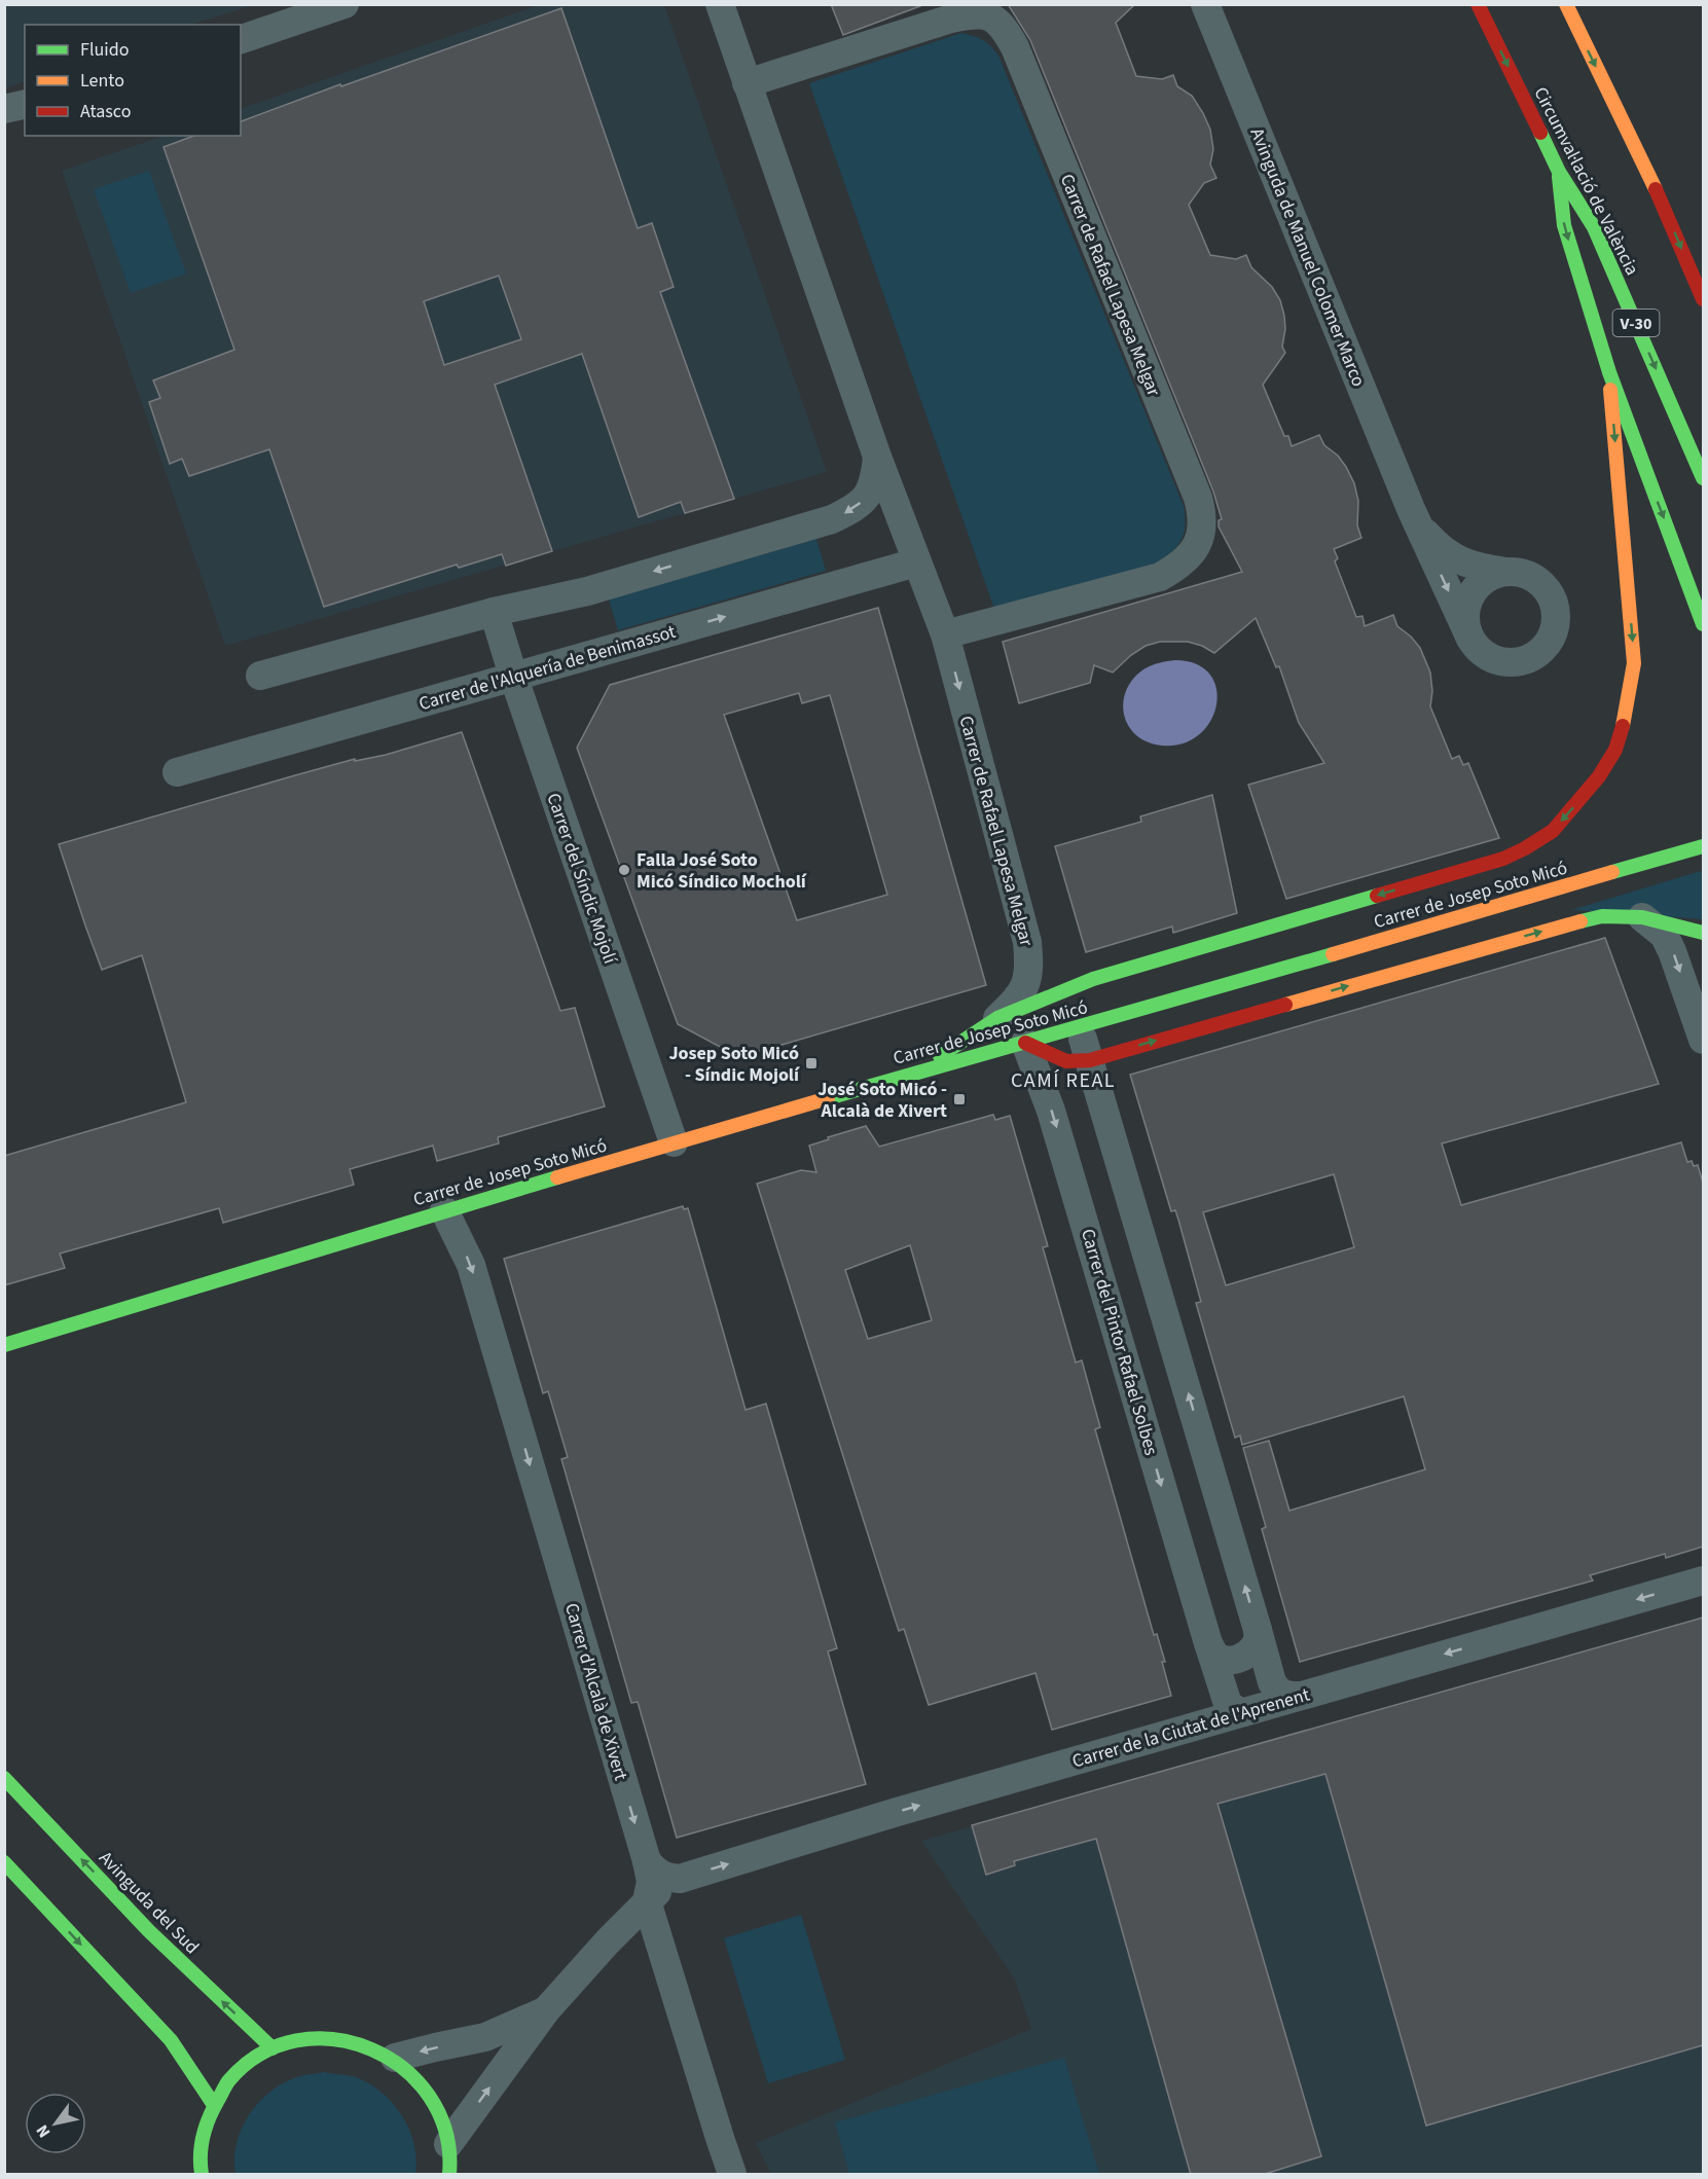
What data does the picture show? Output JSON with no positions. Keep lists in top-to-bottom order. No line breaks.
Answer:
{"streets":{"main road":["Circumval·lació de València","V-30","Carrer de Josep Soto Micó","Avinguda del Sud"],"street":["Avinguda de Manuel Colomer Marco","Carrer de Rafael Lapesa Melgar","Carrer de l'Alquería de Benimassot","Carrer del Síndic Mojolí","Carrer del Pintor Rafael Solbes","Carrer d'Alcalà de Xivert","Carrer de la Ciutat de l'Aprenent"]},"crossings":[["Carrer de Rafael Lapesa Melgar","Carrer de l'Alquería de Benimassot"],["Carrer de l'Alquería de Benimassot","Carrer del Síndic Mojolí"],["Carrer del Síndic Mojolí","Carrer de Josep Soto Micó"],["Carrer de Josep Soto Micó","Carrer del Pintor Rafael Solbes"],["Carrer de Josep Soto Micó","Carrer d'Alcalà de Xivert"],["Carrer del Pintor Rafael Solbes","Carrer de la Ciutat de l'Aprenent"],["Carrer d'Alcalà de Xivert","Carrer de la Ciutat de l'Aprenent"]],"one_way":["Carrer d'Alcalà de Xivert"],"districts":["CAMÍ REAL"],"places":{"other":["Falla José Soto Micó Síndico Mocholí"],"transit":["Josep Soto Micó - Síndic Mojolí","José Soto Micó - Alcalà de Xivert"]},"legend":["Fluido","Lento","Atasco"],"north":"bottom left"}
